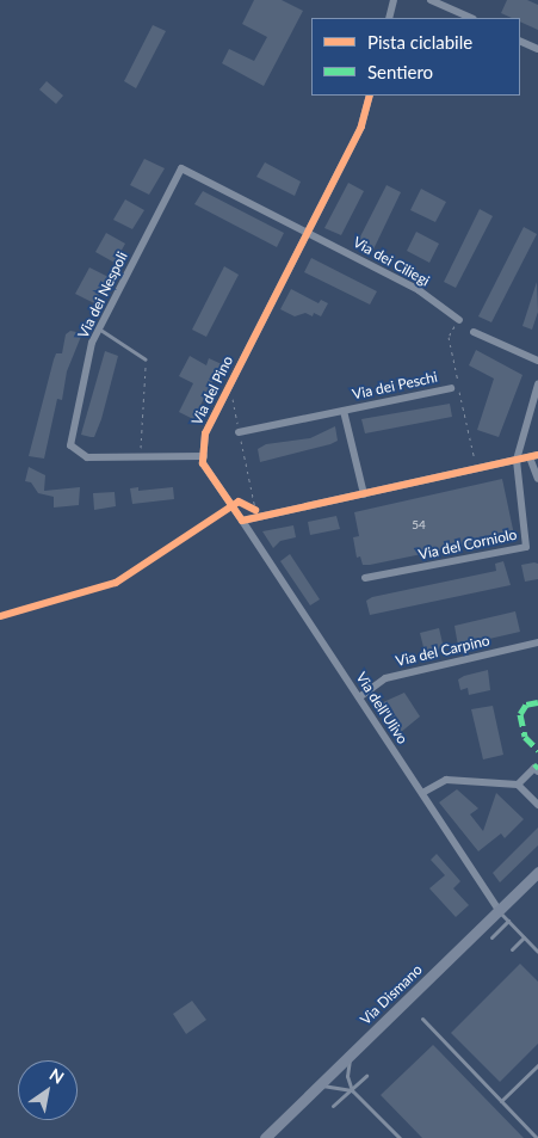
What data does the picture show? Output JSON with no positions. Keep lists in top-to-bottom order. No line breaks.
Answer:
{"streets":{"main road":["Via Dismano"],"street":["Via dei Ciliegi","Via dei Nespoli","Via dei Peschi","Via del Pino","Via del Corniolo","Via del Carpino","Via dell'Ulivo"]},"crossings":[["Via dei Ciliegi","Via dei Nespoli"],["Via dei Ciliegi","Via del Pino"],["Via dei Nespoli","Via del Pino"],["Via del Carpino","Via dell'Ulivo"],["Via dell'Ulivo","Via Dismano"]],"house_numbers":["54"],"legend":["Pista ciclabile","Sentiero"],"north":"top right"}
